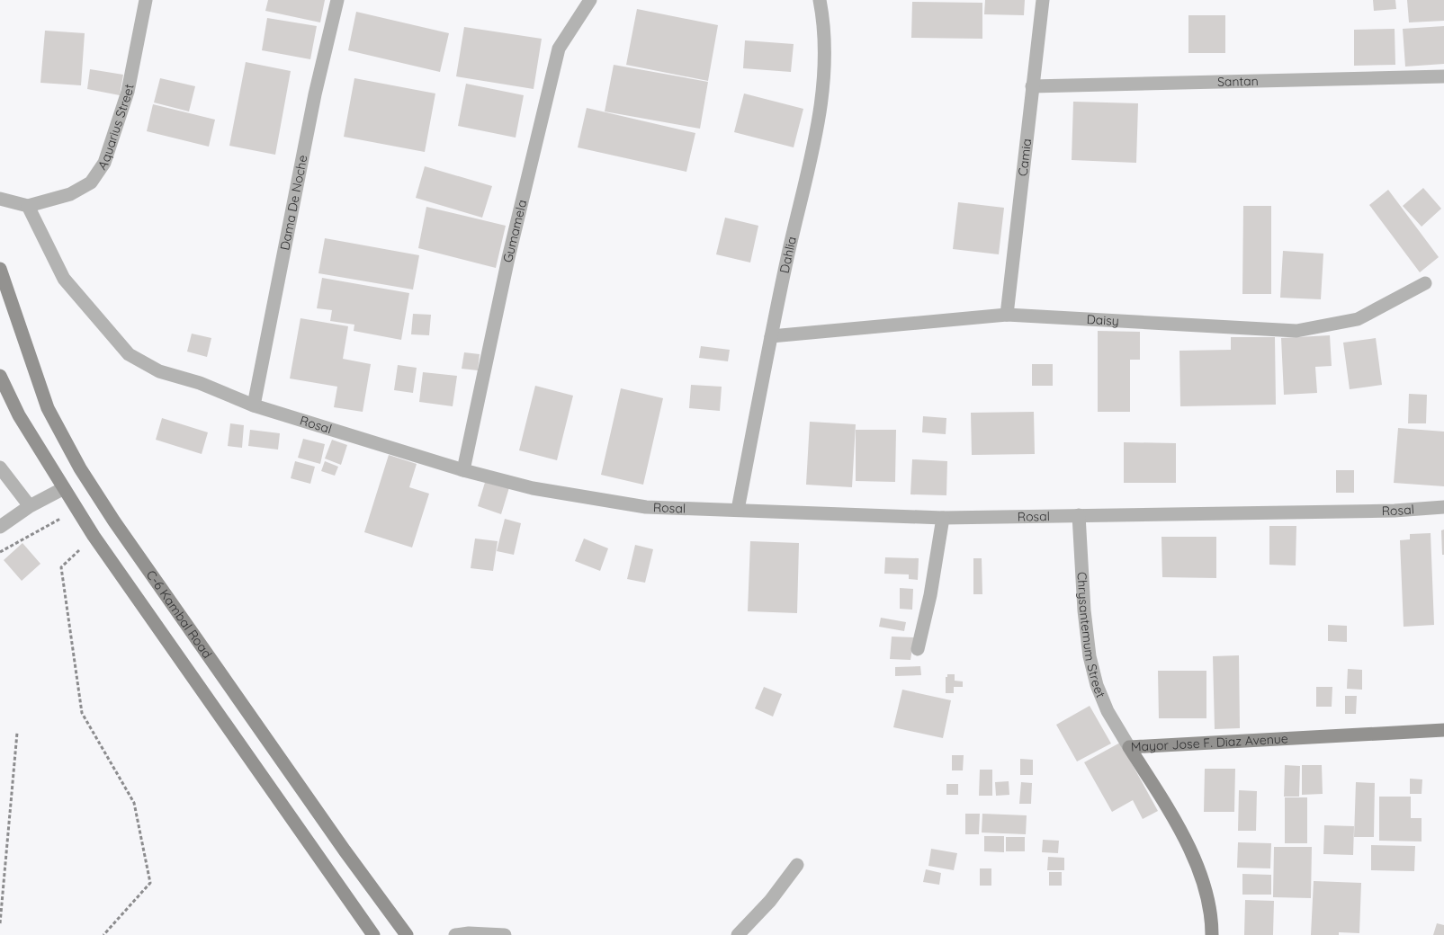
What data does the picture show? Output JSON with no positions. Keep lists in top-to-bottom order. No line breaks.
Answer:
{"streets":{"main road":["C-6 Kambal Road","Mayor Jose F. Diaz Avenue"],"street":["Santan","Aquarius Street","Camia","Dama De Noche","Gumamela","Dahlia","Daisy","Rosal","Chrysantemum Street"]},"crossings":[["Santan","Camia"],["Aquarius Street","Rosal"],["Camia","Daisy"],["Dama De Noche","Rosal"],["Gumamela","Rosal"],["Dahlia","Daisy"],["Dahlia","Rosal"],["Rosal","Chrysantemum Street"],["Chrysantemum Street","Mayor Jose F. Diaz Avenue"]]}
